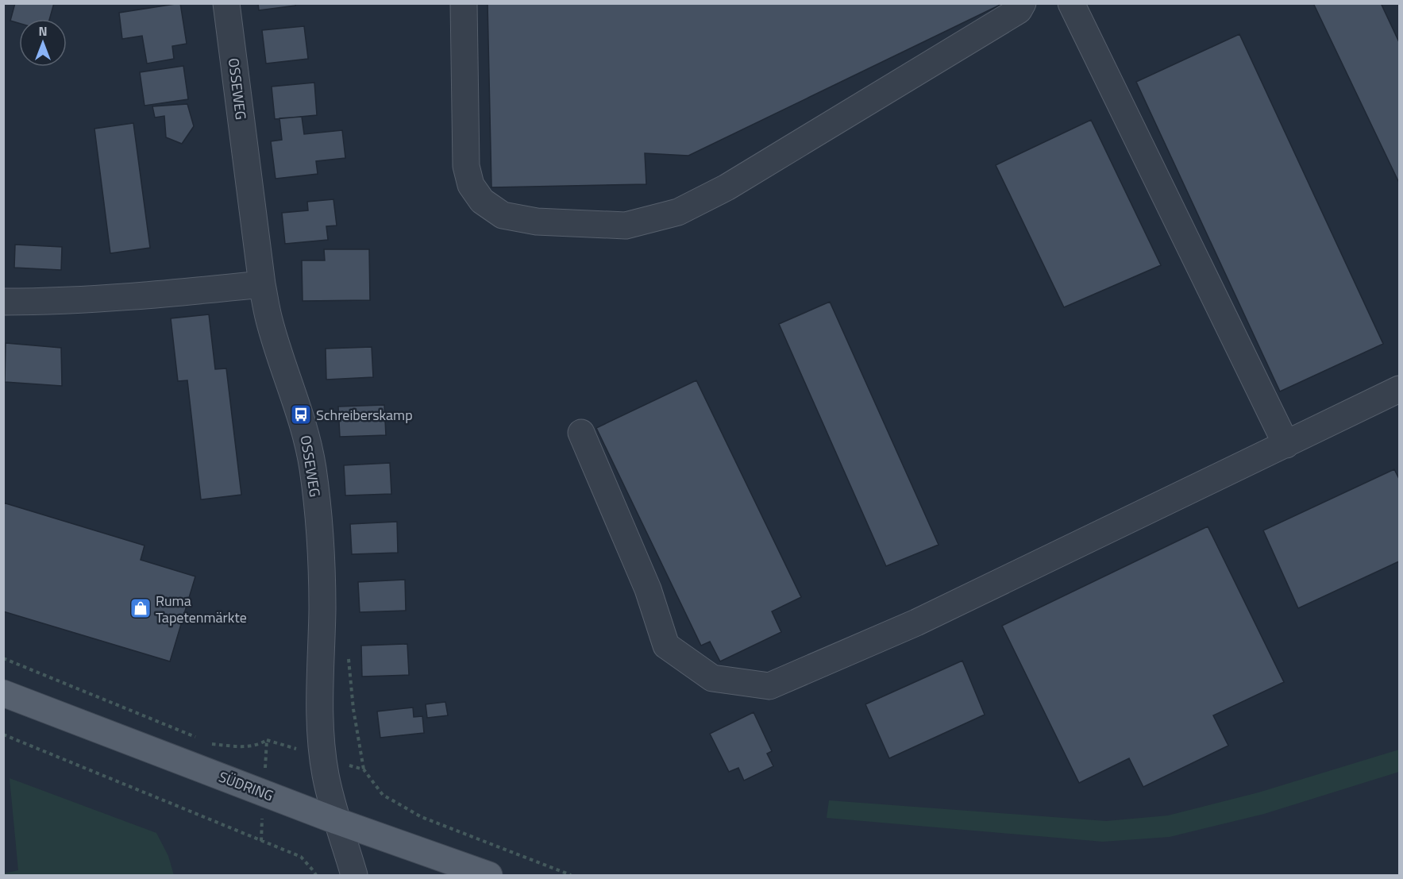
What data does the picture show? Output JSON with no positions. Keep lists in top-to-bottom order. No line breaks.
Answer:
{"streets":{"main road":["SÜDRING"],"street":["OSSEWEG"]},"crossings":[["OSSEWEG","SÜDRING"]],"places":{"bus stop":["Schreiberskamp"],"shop":["Ruma Tapetenmärkte"]},"north":"top"}
